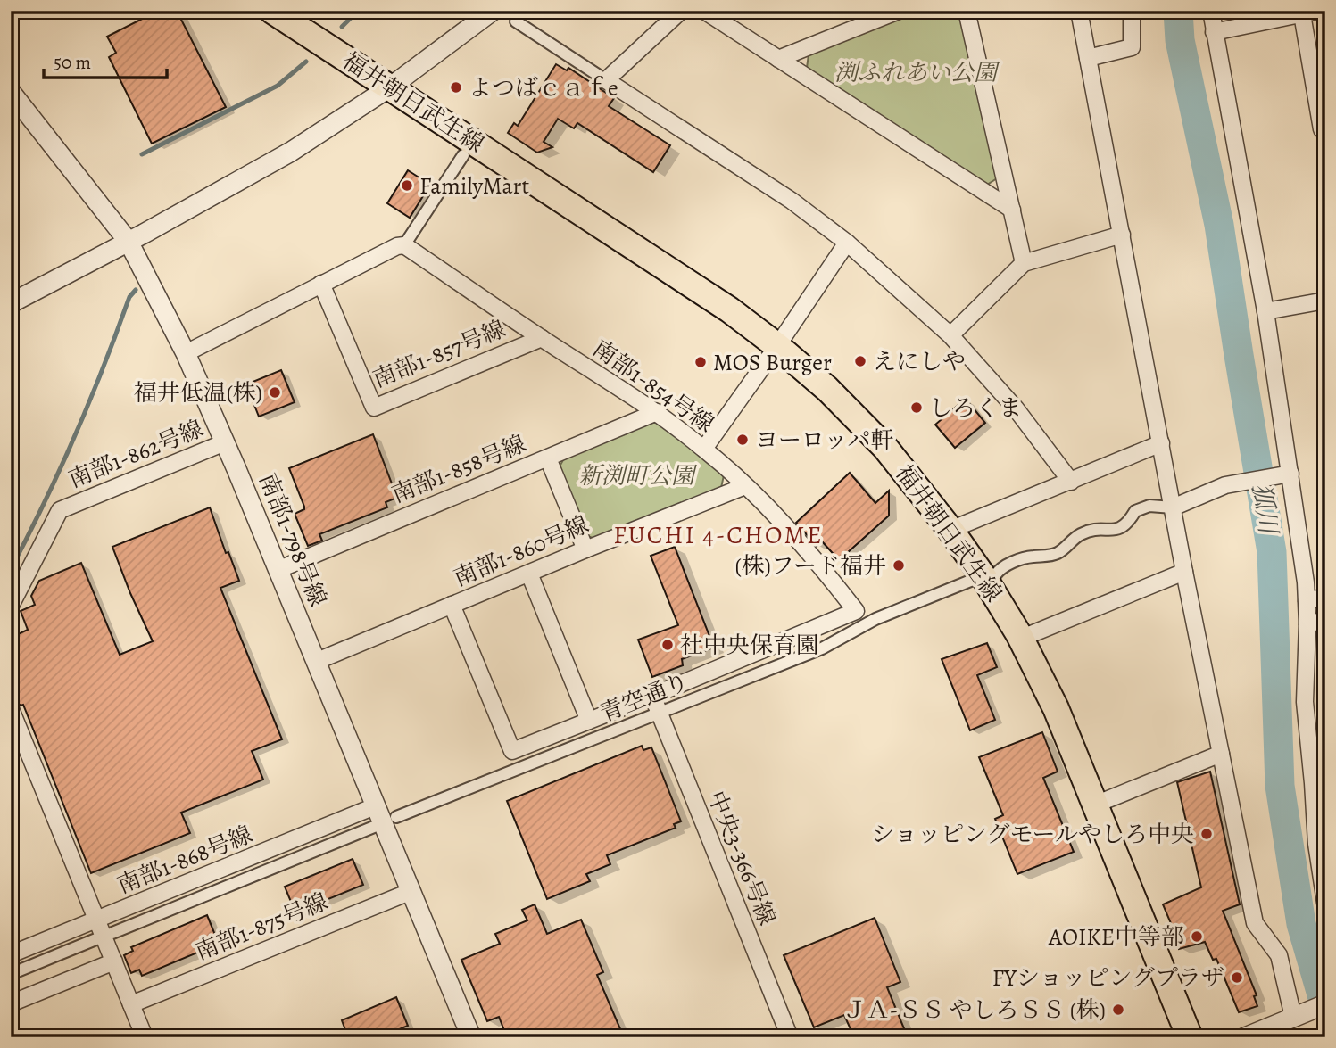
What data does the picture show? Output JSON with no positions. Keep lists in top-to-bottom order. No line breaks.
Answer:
{"streets":{"main road":["福井朝日武生線"],"street":["南部1-857号線","南部1-854号線","南部1-862号線","南部1-858号線","南部1-798号線","南部1-860号線","青空通り","中央3-366号線","南部1-868号線","南部1-875号線"]},"crossings":[["南部1-857号線","南部1-854号線"],["南部1-854号線","南部1-858号線"],["南部1-854号線","南部1-860号線"],["南部1-854号線","中央3-366号線"],["南部1-862号線","南部1-798号線"],["南部1-858号線","南部1-798号線"],["南部1-798号線","南部1-860号線"],["南部1-798号線","南部1-868号線"],["南部1-798号線","南部1-875号線"],["青空通り","中央3-366号線"]],"districts":["FUCHI 4-CHOME"],"water":["狐川"],"parks":["渕ふれあい公園","新渕町公園"],"places":["よつばｃａｆe","FamilyMart","えにしや","MOS Burger","福井低温(株)","しろくま","ヨーロッパ軒","(株)フード福井","社中央保育園","ショッピングモールやしろ中央","AOIKE中等部","FYショッピングプラザ","ＪＡ-ＳＳ やしろＳＳ (株)"],"scale_bar":"50 m"}
